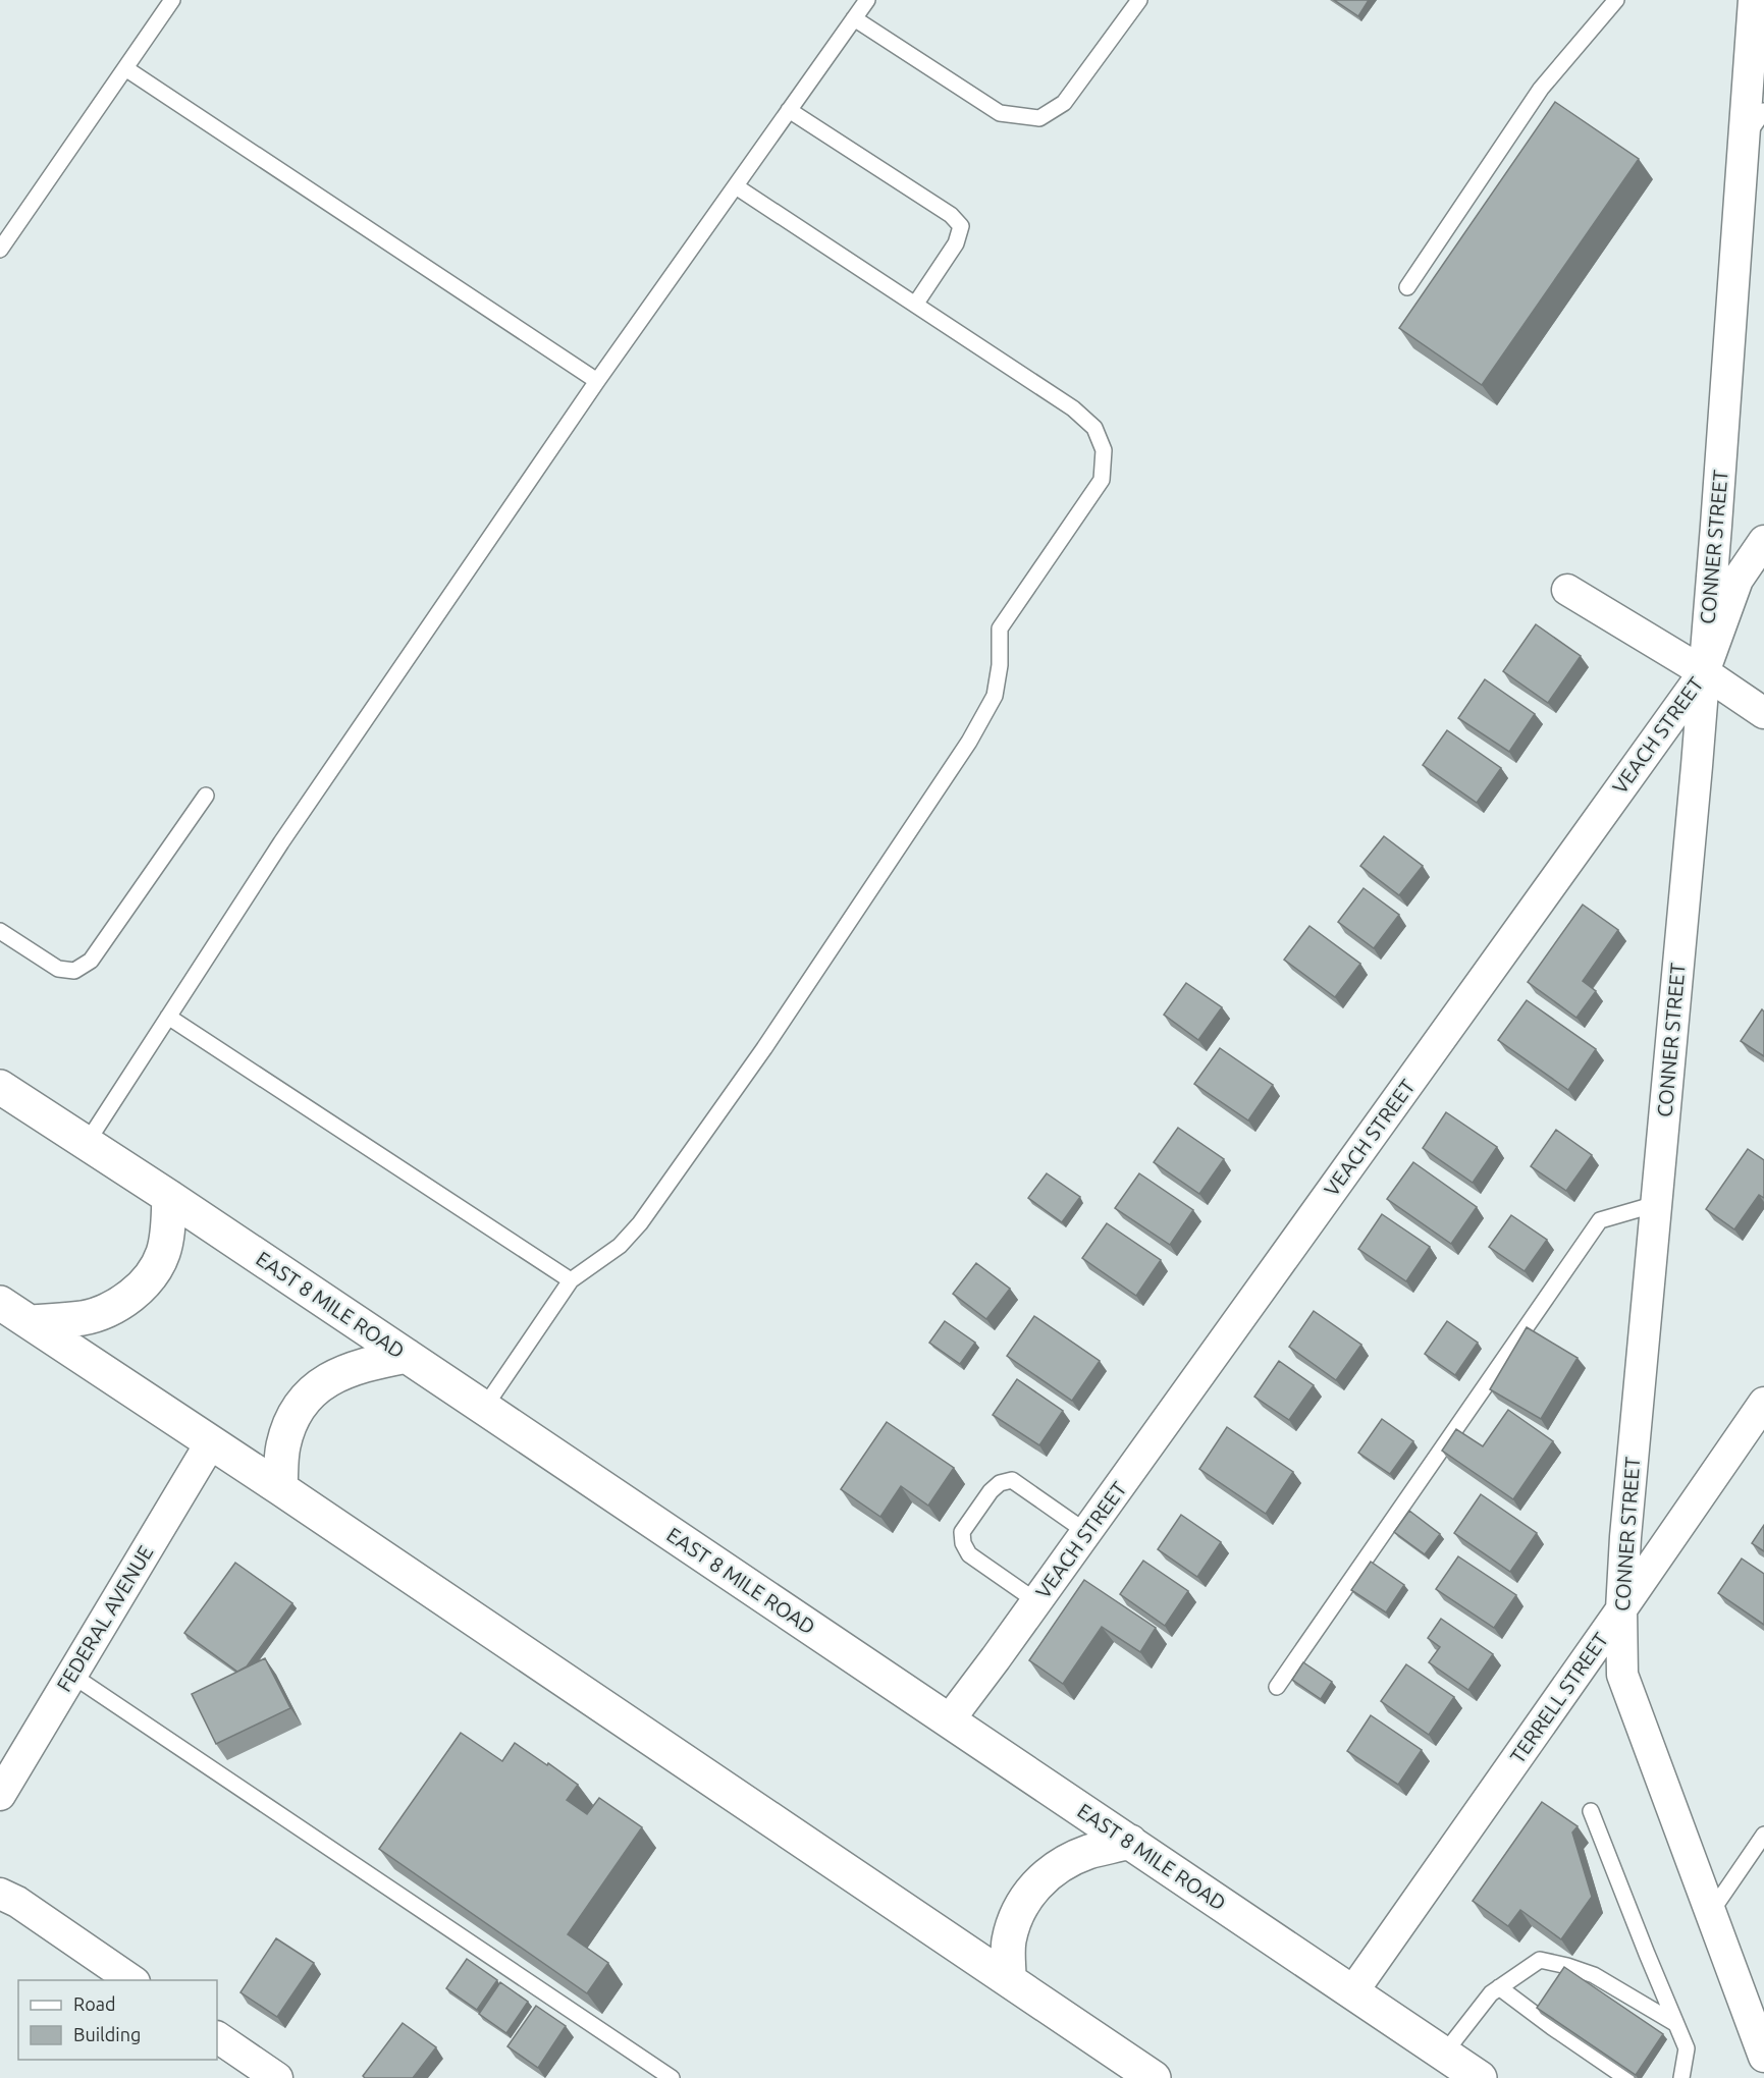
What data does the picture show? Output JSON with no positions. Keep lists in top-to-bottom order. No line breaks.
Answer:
{"streets":{"highway":["EAST 8 MILE ROAD"],"street":["CONNER STREET","VEACH STREET","FEDERAL AVENUE","TERRELL STREET"]},"crossings":[["CONNER STREET","VEACH STREET"],["CONNER STREET","TERRELL STREET"],["VEACH STREET","EAST 8 MILE ROAD"],["EAST 8 MILE ROAD","TERRELL STREET"]],"legend":["Road","Building"]}
